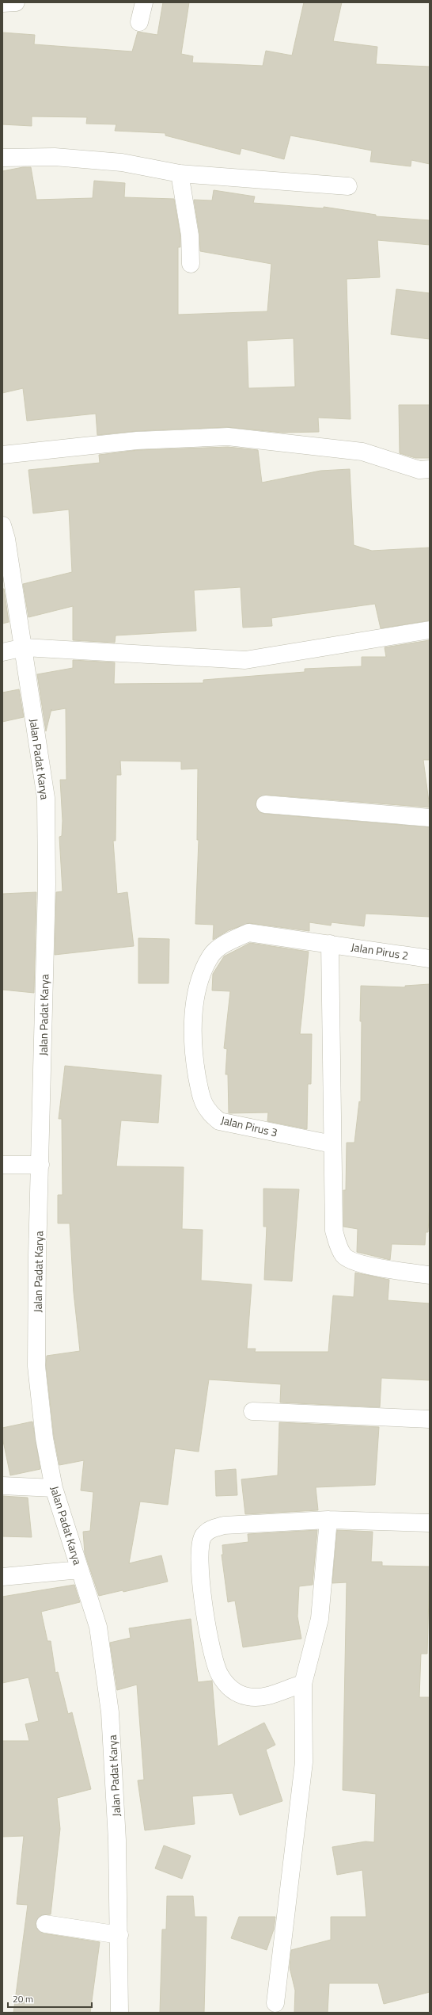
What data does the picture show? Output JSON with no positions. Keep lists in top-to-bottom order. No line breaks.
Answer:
{"streets":{"street":["Jalan Padat Karya","Jalan Pirus 2","Jalan Pirus 3"]},"crossings":[["Jalan Pirus 2","Jalan Pirus 3"]],"scale_bar":"20 m"}
